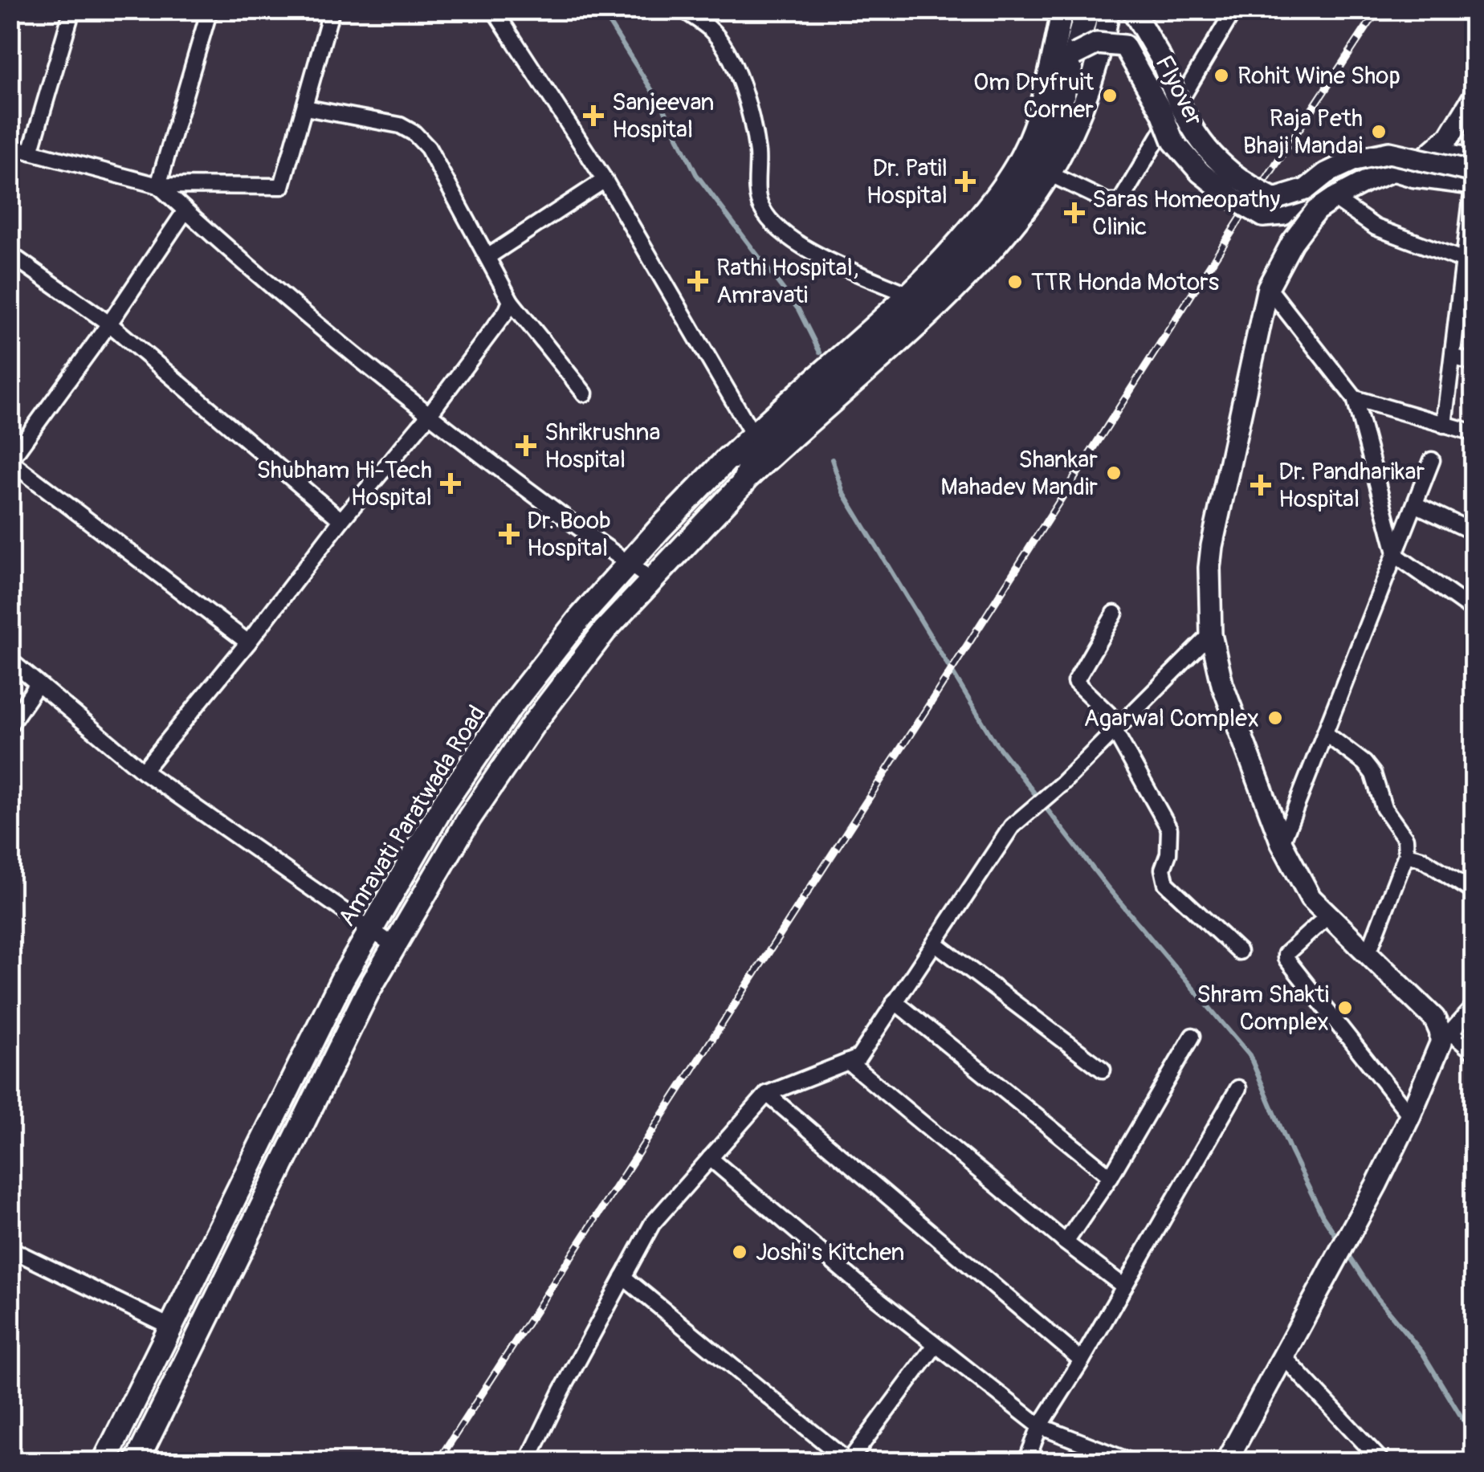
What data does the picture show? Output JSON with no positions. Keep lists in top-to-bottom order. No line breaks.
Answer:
{"streets":{"main road":["Flyover","Amravati Paratwada Road"]},"places":{"other":["Rohit Wine Shop","Om Dryfruit Corner","Raja Peth Bhaji Mandai","TTR Honda Motors","Shankar Mahadev Mandir","Agarwal Complex","Shram Shakti Complex","Joshi's Kitchen"],"health":["Sanjeevan Hospital","Dr. Patil Hospital","Saras Homeopathy Clinic","Rathi Hospital, Amravati","Shrikrushna Hospital","Shubham Hi-Tech Hospital","Dr. Pandharikar Hospital","Dr. Boob Hospital"]}}
